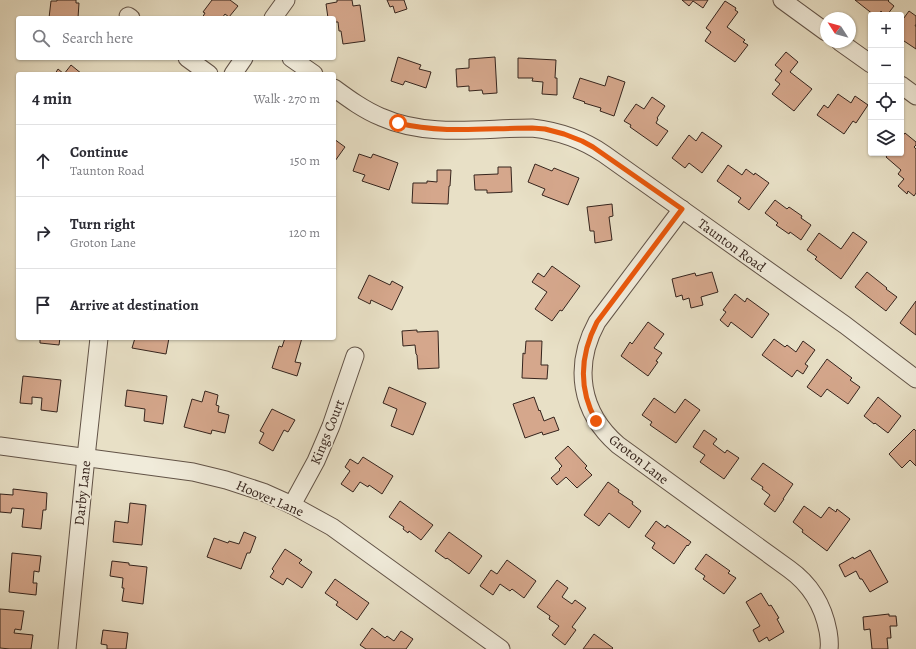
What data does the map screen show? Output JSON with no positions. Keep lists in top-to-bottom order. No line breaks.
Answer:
{"streets":{"street":["Taunton Road","Kings Court","Groton Lane","Darby Lane","Hoover Lane"]},"crossings":[["Taunton Road","Groton Lane"],["Kings Court","Hoover Lane"],["Darby Lane","Hoover Lane"]],"north":"top left","page":{"map_buttons":["+","−"],"search":"Search here","heading":["4 min","Walk · 270 m"],"list":[["Continue","Taunton Road","150 m"],["Turn right","Groton Lane","120 m"],"Arrive at destination"]}}
